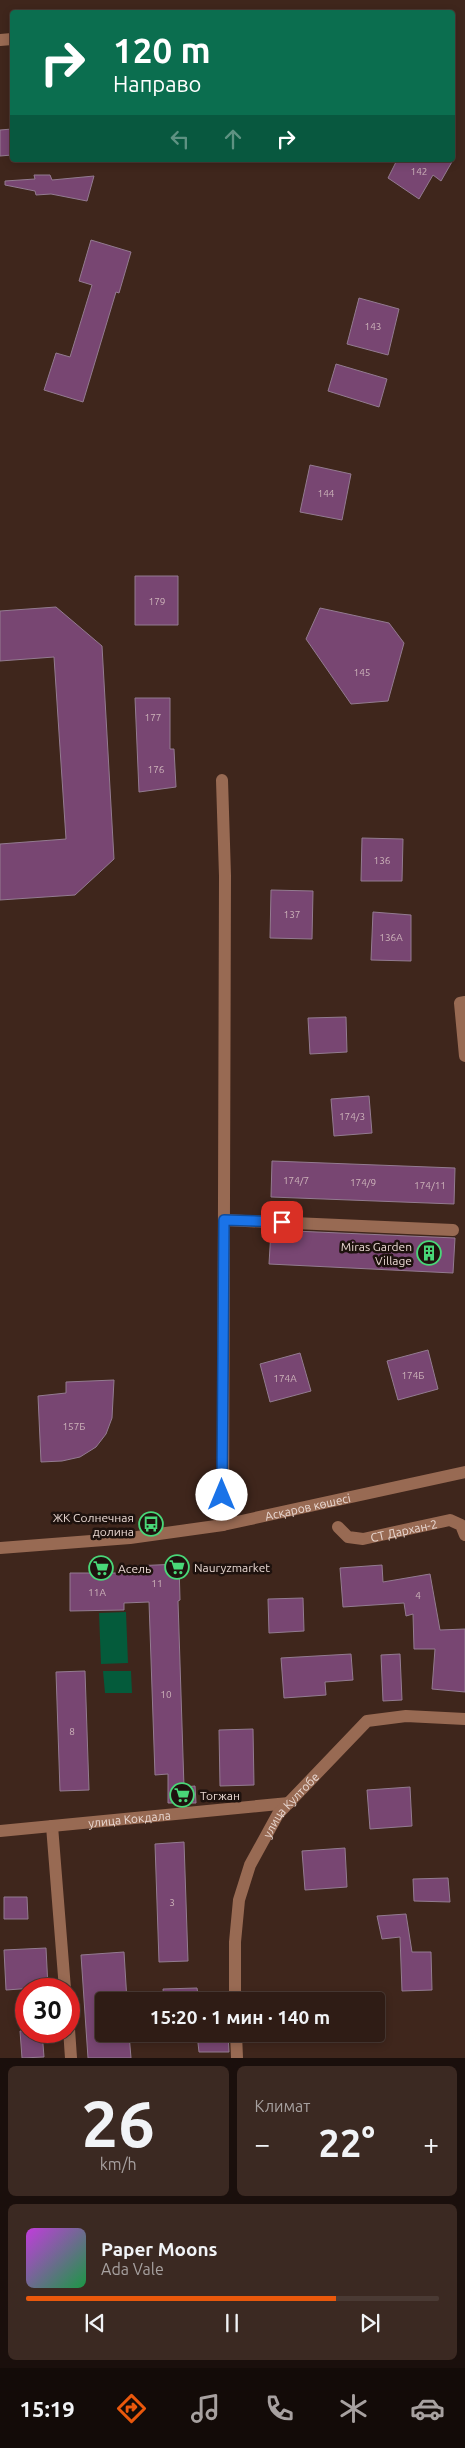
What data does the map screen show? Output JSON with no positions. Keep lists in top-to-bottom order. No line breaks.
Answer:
{"streets":{"street":["Асқаров көшесі","СТ Дархан-2","улица Култобе","улица Кокдала"]},"crossings":[["улица Култобе","улица Кокдала"]],"places":{"building":["Miras Garden Village"],"bus stop":["ЖК Солнечная долина"],"supermarket":["Nauryzmarket","Асель","Тогжан"]},"house_numbers":["142","143","144","179","145","177","176","136","137","136А","174/3","174/7","174/9","174/11","174Б","174А","157Б","11","11А","4","10","8","3"],"page":{"turn":["120 m","Направо"],"limit":"30","trip":"15:20 · 1 мин · 140 m","tile":[["26","km/h"],"Климат"],"heat":["−","22°","+"],"song":["Paper Moons","Ada Vale"],"tabs":"15:19"}}
